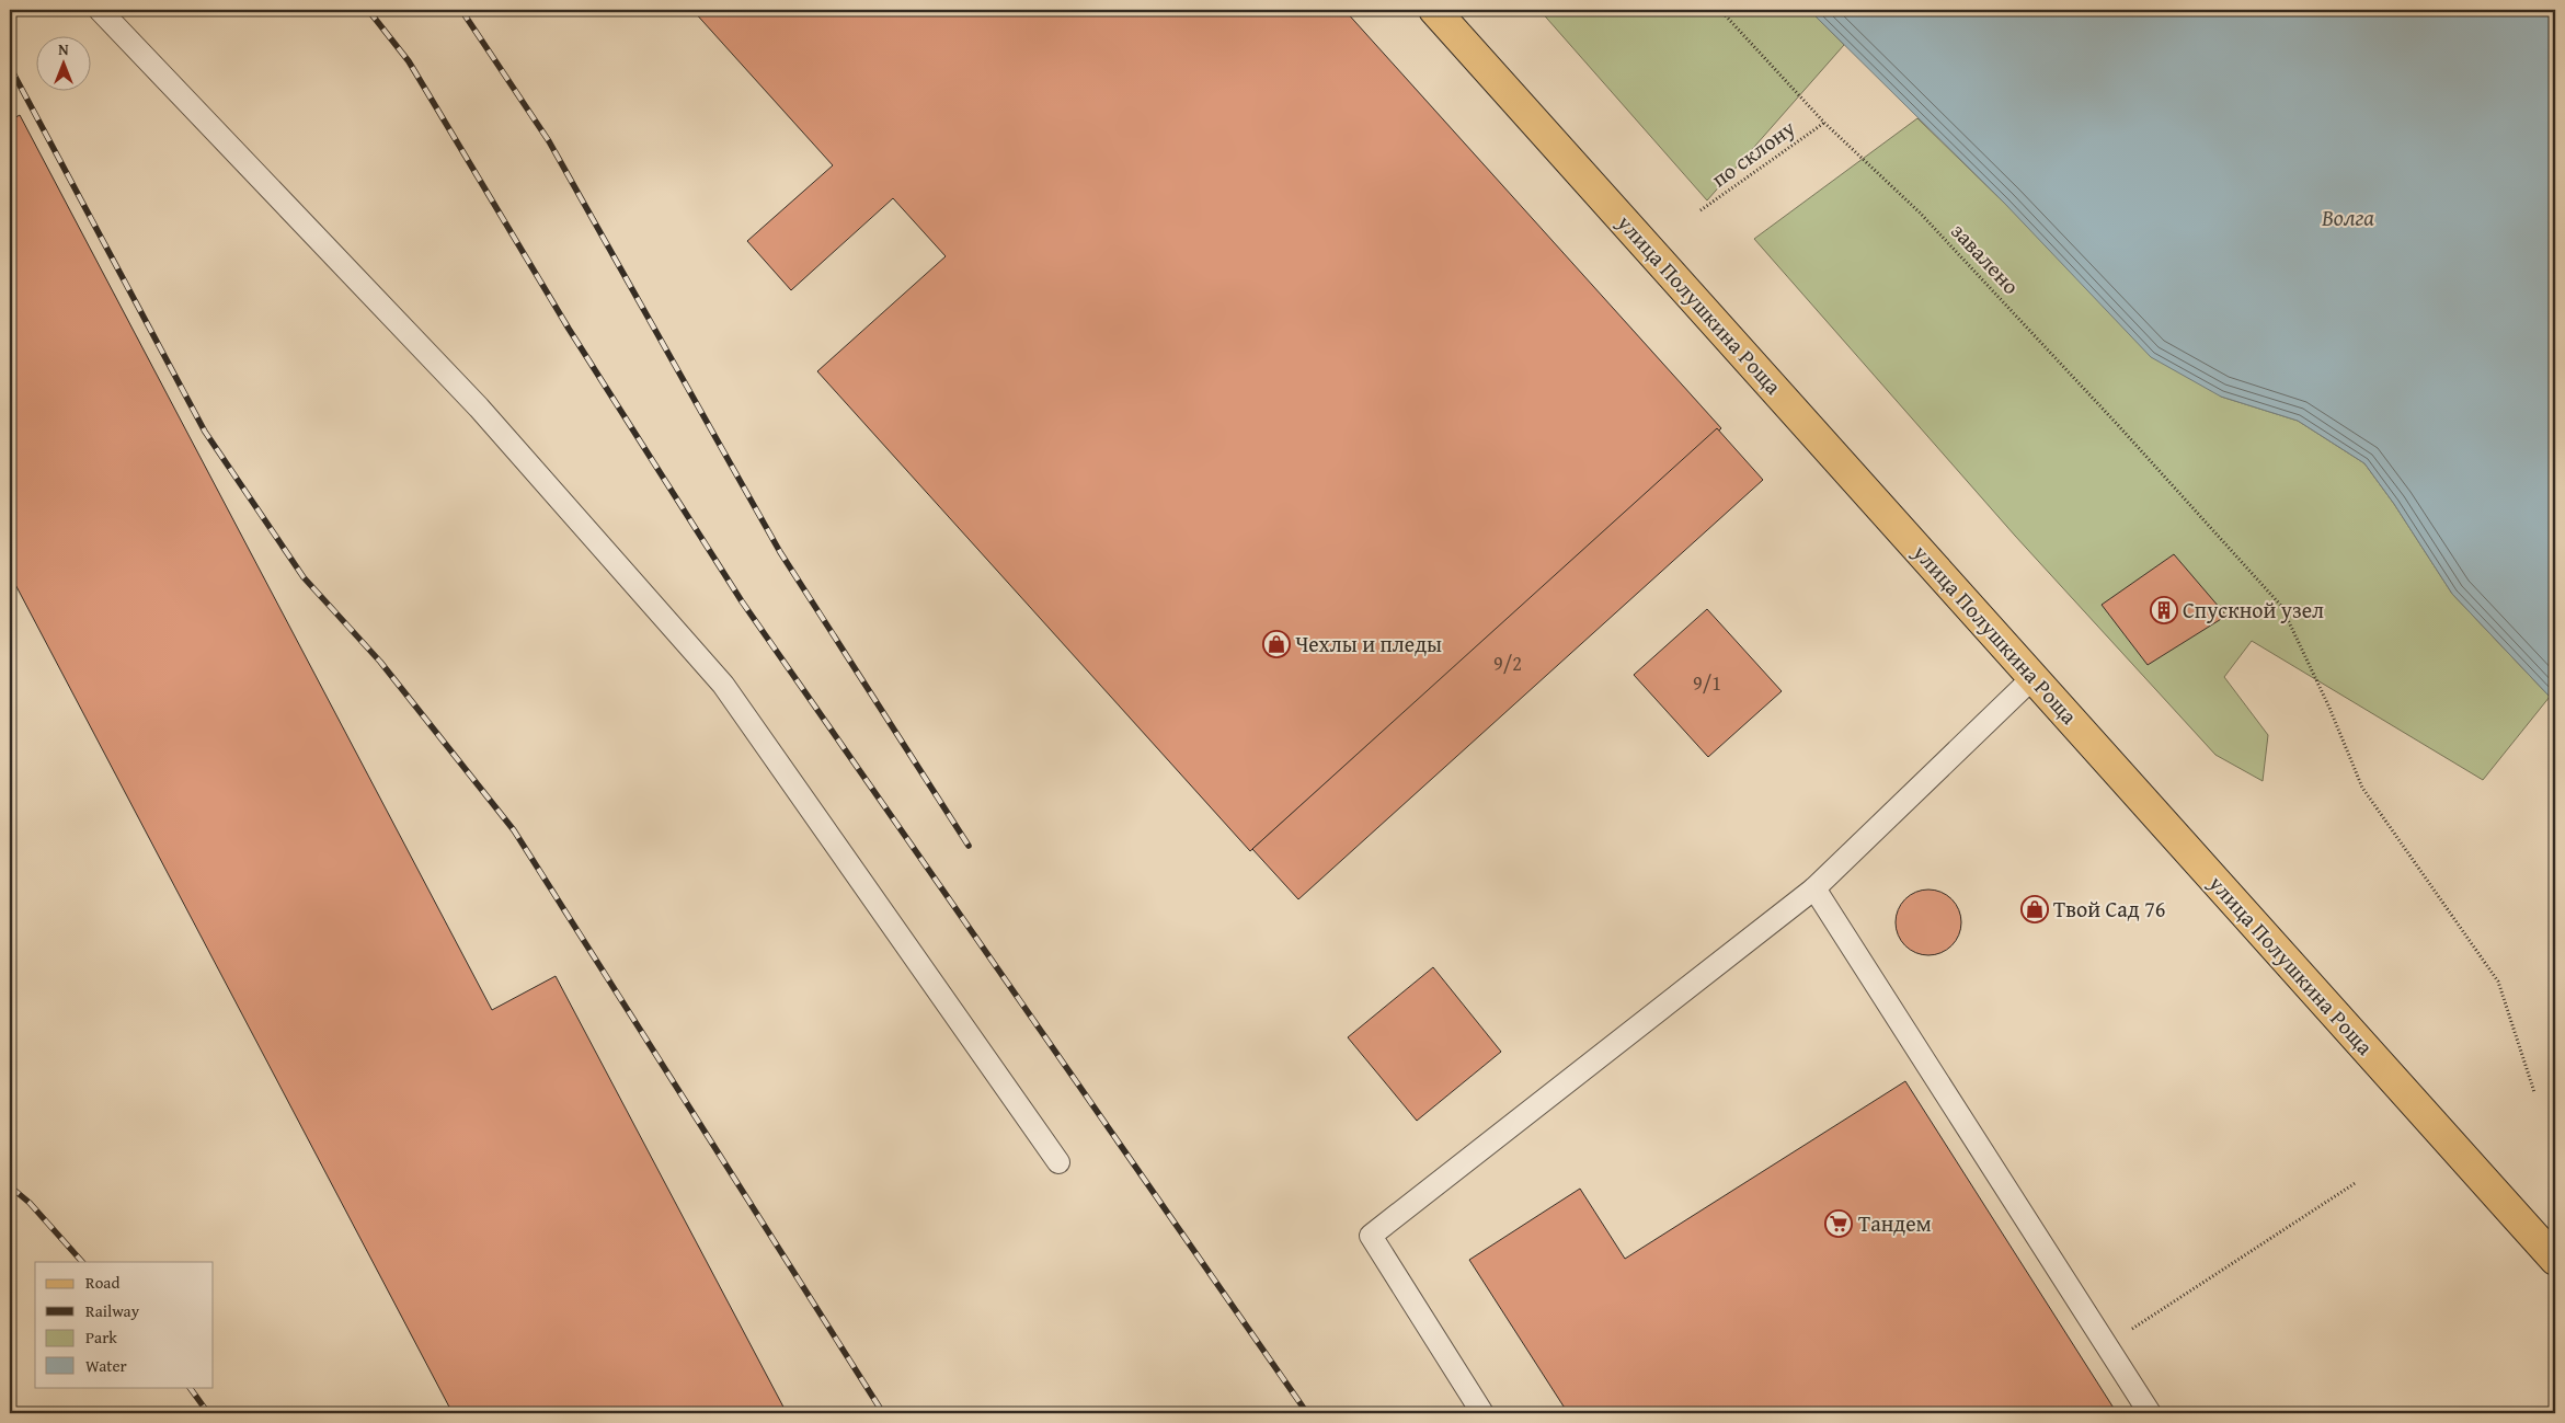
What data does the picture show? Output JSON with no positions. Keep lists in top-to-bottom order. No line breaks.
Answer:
{"streets":{"main road":["улица Полушкина Роща"],"path":["по склону","завалено"]},"crossings":[["по склону","завалено"]],"water":["Волга"],"places":{"building":["Спускной узел"],"shop":["Чехлы и пледы","Твой Сад 76"],"supermarket":["Тандем"]},"house_numbers":["9/2","9/1"],"legend":["Road","Railway","Park","Water"],"north":"top"}
